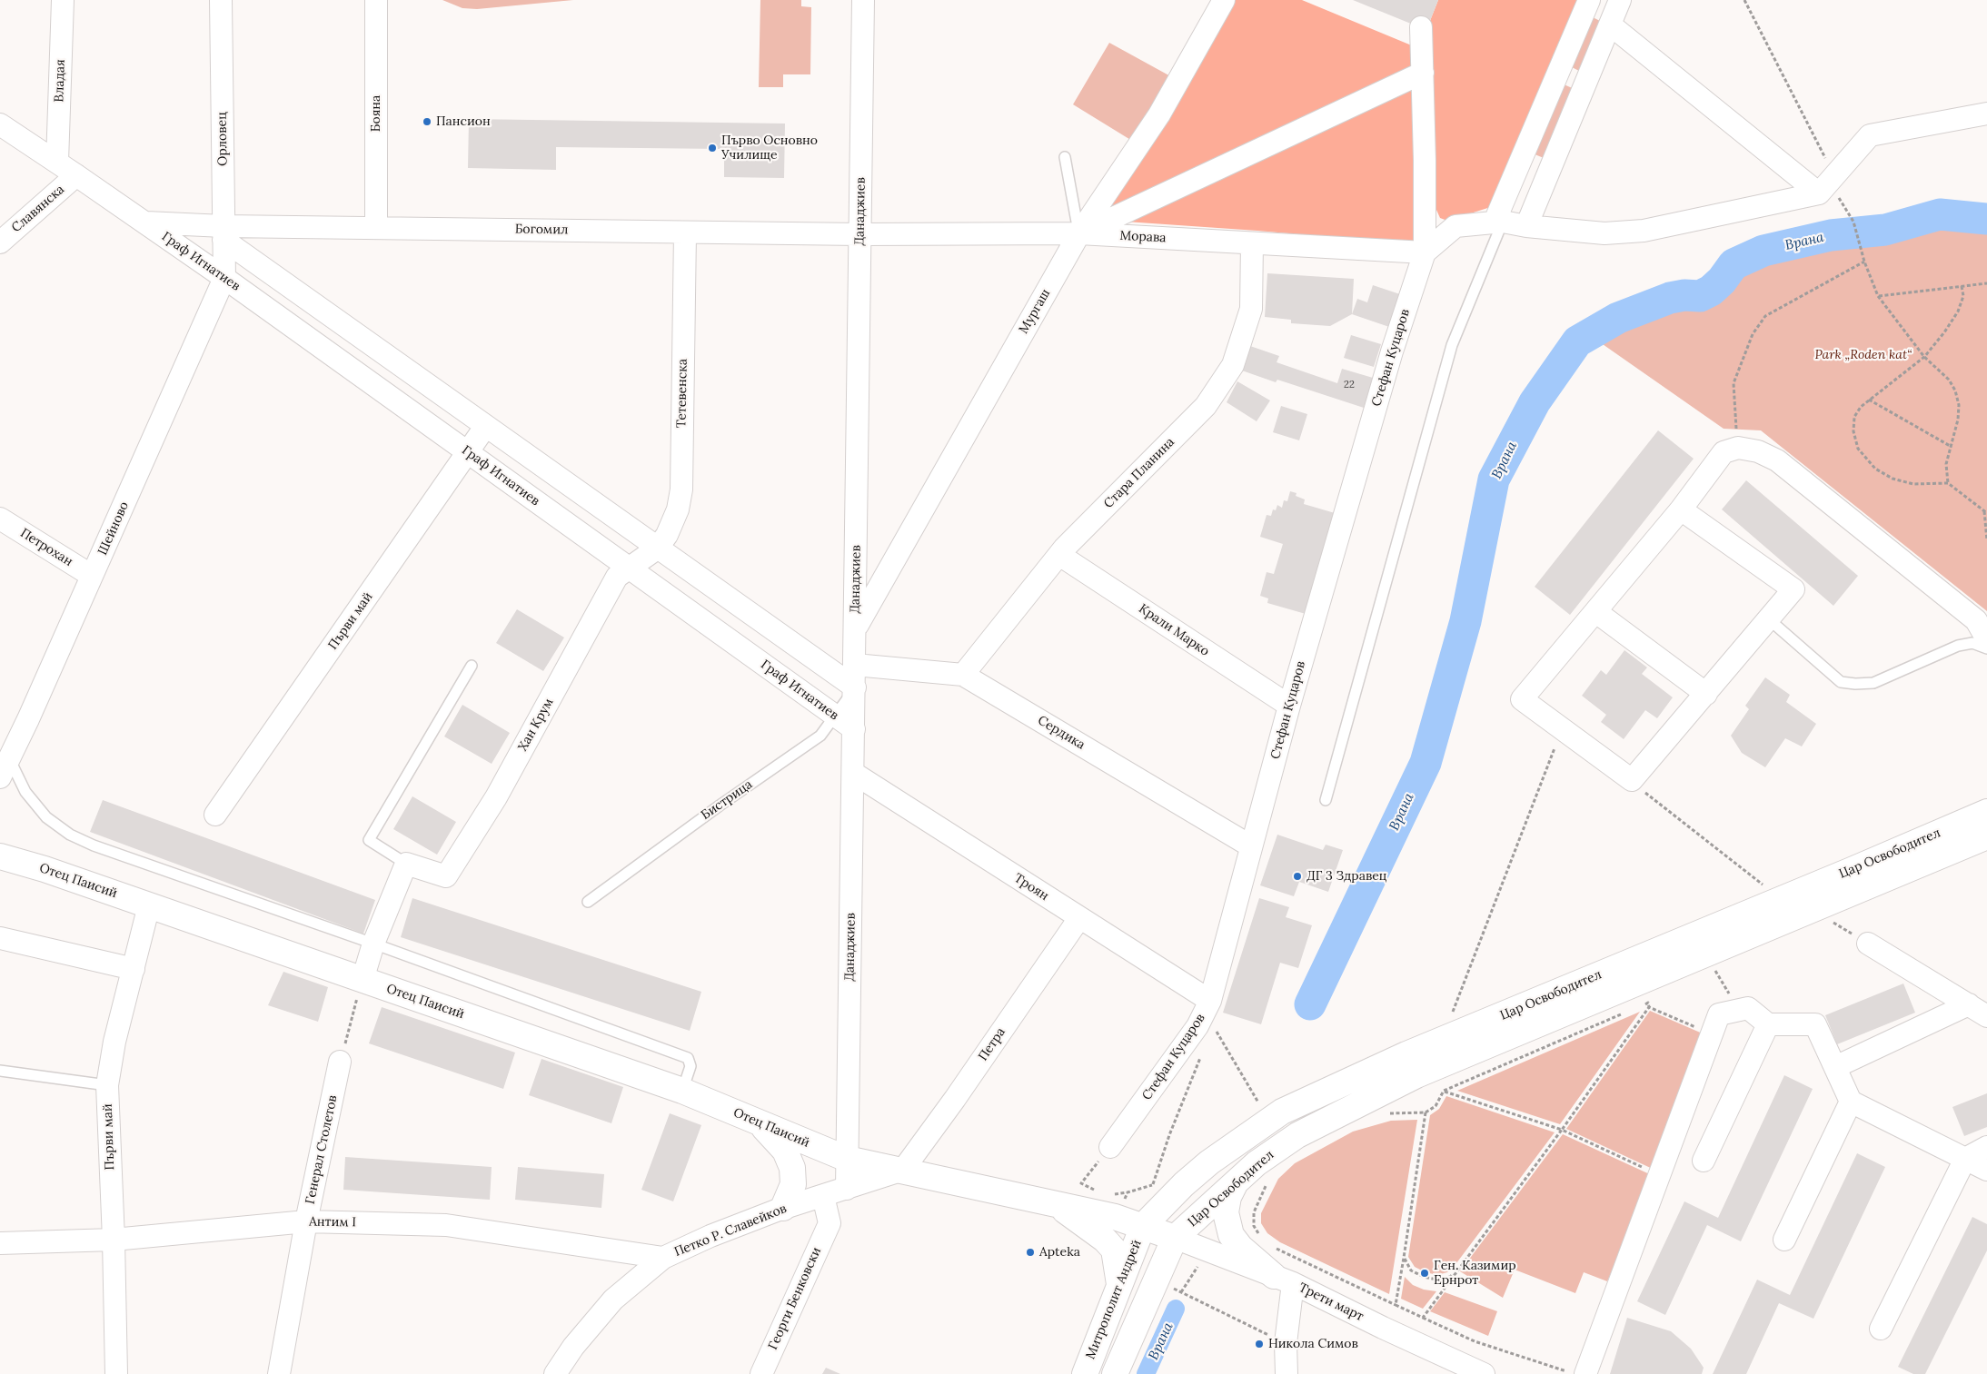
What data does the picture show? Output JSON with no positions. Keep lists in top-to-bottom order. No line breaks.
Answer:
{"streets":{"street":["Владая","Бояна","Орловец","Славянска","Данаджиев","Богомил","Морава","Граф Игнатиев","Мургаш","Стефан Куцаров","Тетевенска","Стара Планина","Шейново","Петрохан","Първи май","Крали Марко","Хан Крум","Сердика","Цар Освободител","Отец Паисий","Троян","Петра","Генерал Столетов","Антим I","Петко Р. Славейков","Георги Бенковски","Митрополит Андрей","Трети март"],"lane":["Бистрица"]},"crossings":[["Владая","Граф Игнатиев"],["Бояна","Богомил"],["Орловец","Богомил"],["Орловец","Граф Игнатиев"],["Орловец","Шейново"],["Славянска","Граф Игнатиев"],["Данаджиев","Богомил"],["Данаджиев","Морава"],["Данаджиев","Граф Игнатиев"],["Данаджиев","Мургаш"],["Данаджиев","Сердика"],["Данаджиев","Бистрица"],["Данаджиев","Отец Паисий"],["Данаджиев","Троян"],["Богомил","Морава"],["Богомил","Граф Игнатиев"],["Богомил","Тетевенска"],["Морава","Мургаш"],["Морава","Стефан Куцаров"],["Морава","Стара Планина"],["Граф Игнатиев","Шейново"],["Граф Игнатиев","Първи май"],["Граф Игнатиев","Хан Крум"],["Граф Игнатиев","Бистрица"],["Стефан Куцаров","Крали Марко"],["Стефан Куцаров","Сердика"],["Стефан Куцаров","Троян"],["Тетевенска","Хан Крум"],["Стара Планина","Крали Марко"],["Стара Планина","Сердика"],["Шейново","Петрохан"],["Първи май","Отец Паисий"],["Първи май","Антим I"],["Цар Освободител","Митрополит Андрей"],["Цар Освободител","Трети март"],["Троян","Петра"],["Петра","Петко Р. Славейков"],["Генерал Столетов","Антим I"],["Антим I","Петко Р. Славейков"],["Петко Р. Славейков","Георги Бенковски"]],"water":["Врана"],"parks":["Park „Roden kat“"],"places":["Пансион","Първо Основно Училище","ДГ 3 Здравец","Apteka","Ген. Казимир Ернрот","Никола Симов"],"house_numbers":["22"]}
